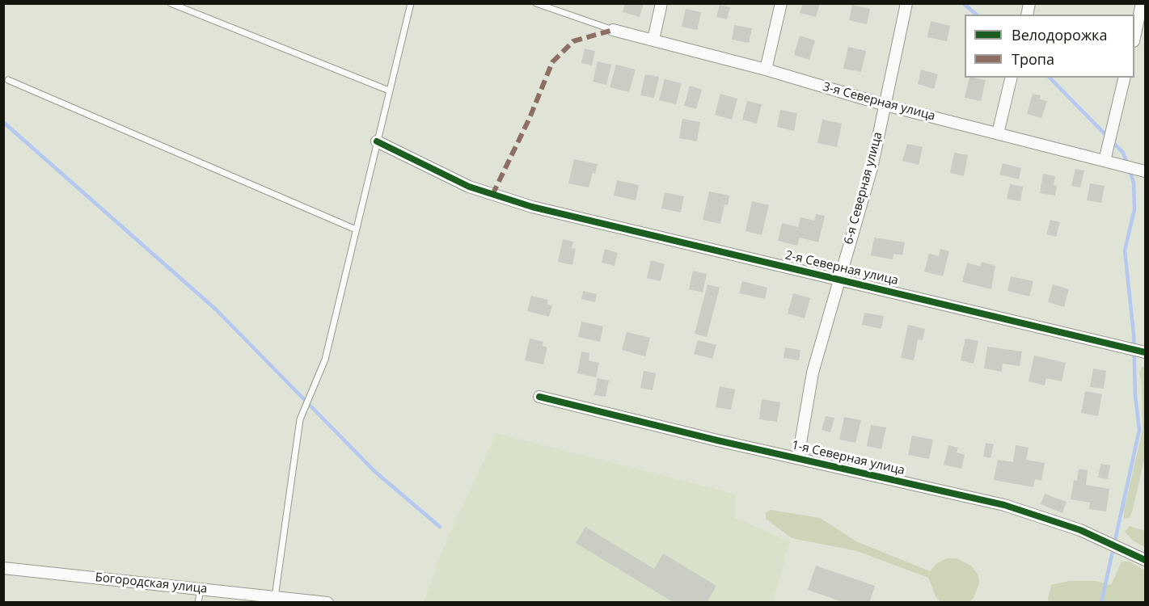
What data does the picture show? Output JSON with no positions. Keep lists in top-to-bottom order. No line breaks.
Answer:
{"streets":{"street":["3-я Северная улица","6-я Северная улица","2-я Северная улица","1-я Северная улица","Богородская улица"]},"crossings":[["3-я Северная улица","6-я Северная улица"],["6-я Северная улица","2-я Северная улица"],["6-я Северная улица","1-я Северная улица"]],"legend":["Велодорожка","Тропа"]}
